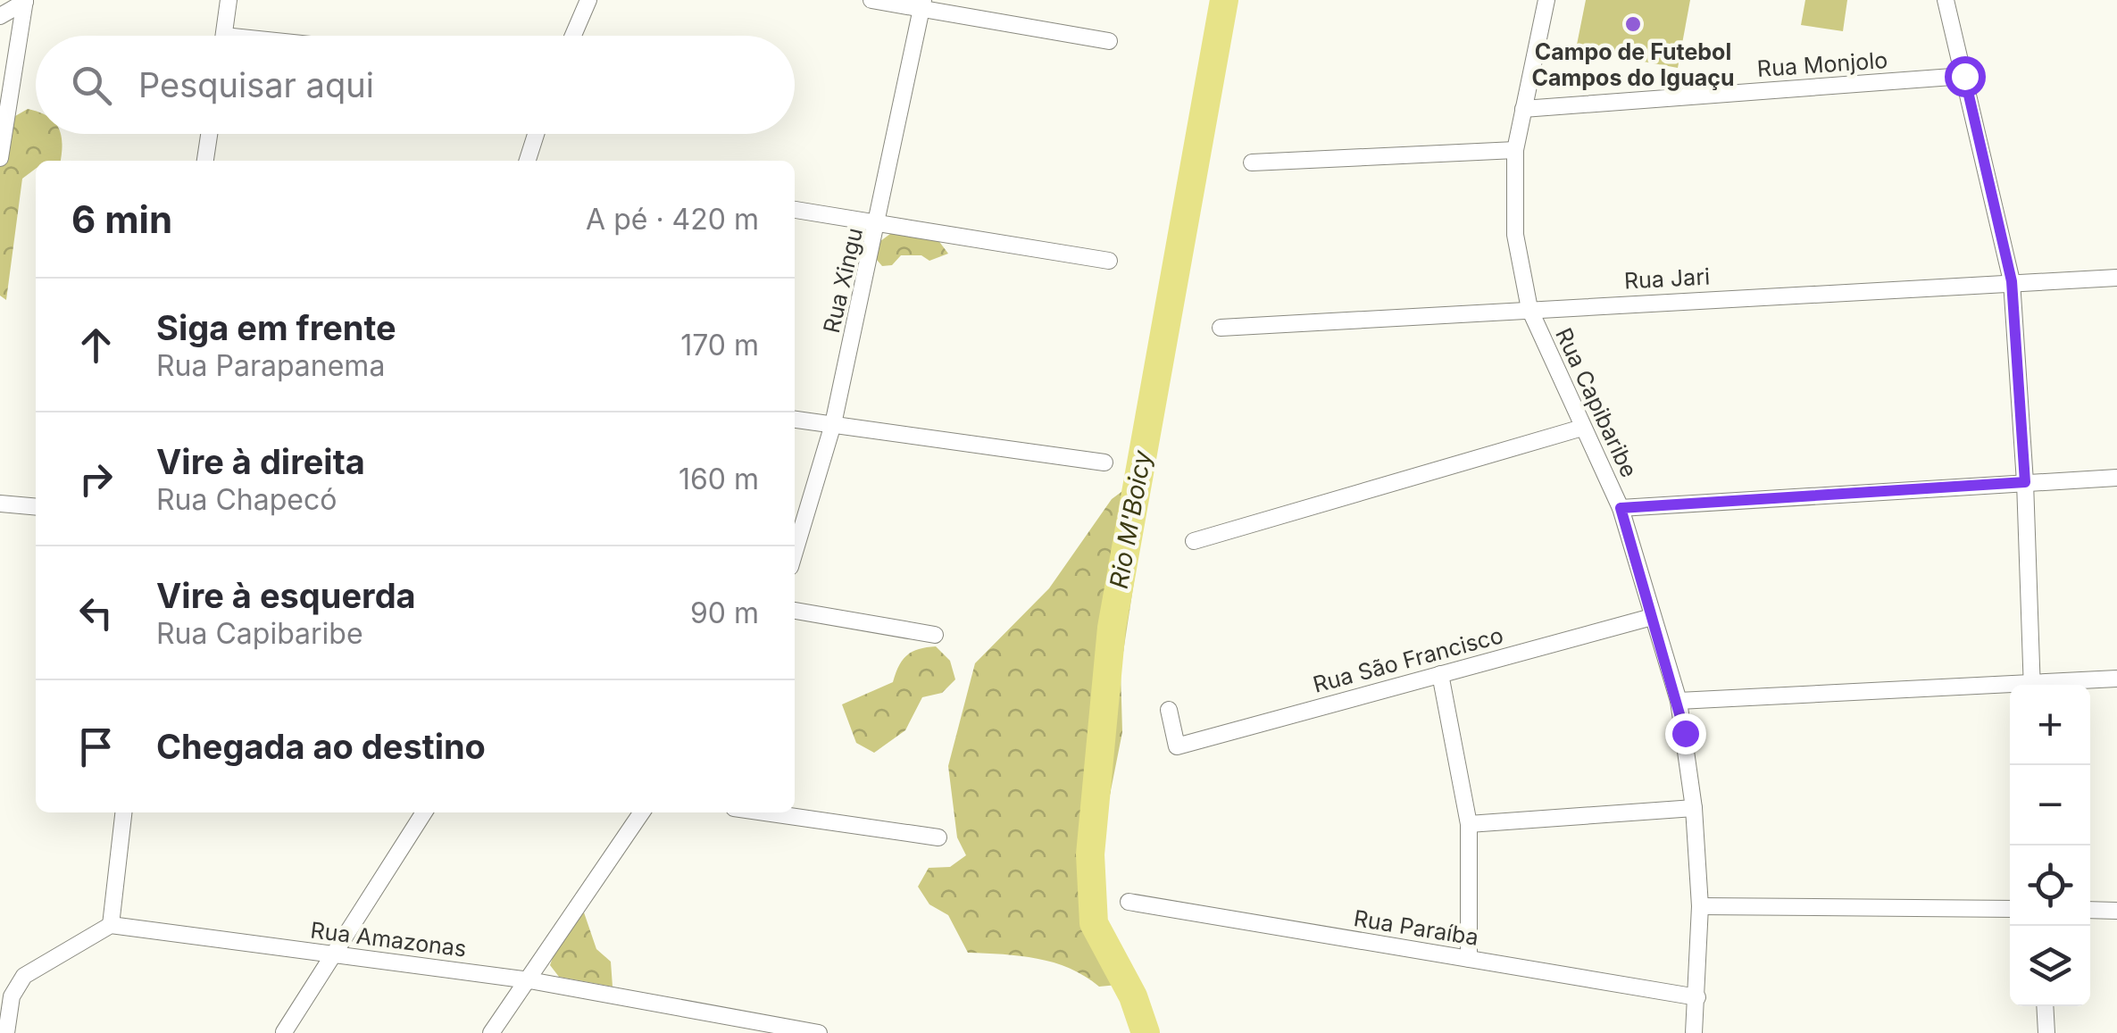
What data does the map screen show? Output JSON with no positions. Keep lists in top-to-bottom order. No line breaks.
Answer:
{"streets":{"street":["Rua Monjolo","Rua Jari","Rua Xingu","Rua Capibaribe","Rua São Francisco","Rua Paraíba","Rua Amazonas"]},"crossings":[["Rua Monjolo","Rua Capibaribe"],["Rua Jari","Rua Capibaribe"],["Rua Capibaribe","Rua São Francisco"],["Rua Capibaribe","Rua Paraíba"]],"water":["Rio M'Boicy"],"places":["Campo de Futebol Campos do Iguaçu"],"page":{"search":"Pesquisar aqui","heading":["6 min","A pé · 420 m"],"list":[["Siga em frente","Rua Parapanema","170 m"],["Vire à direita","Rua Chapecó","160 m"],["Vire à esquerda","Rua Capibaribe","90 m"],"Chegada ao destino"],"map_buttons":["+","−"]}}
